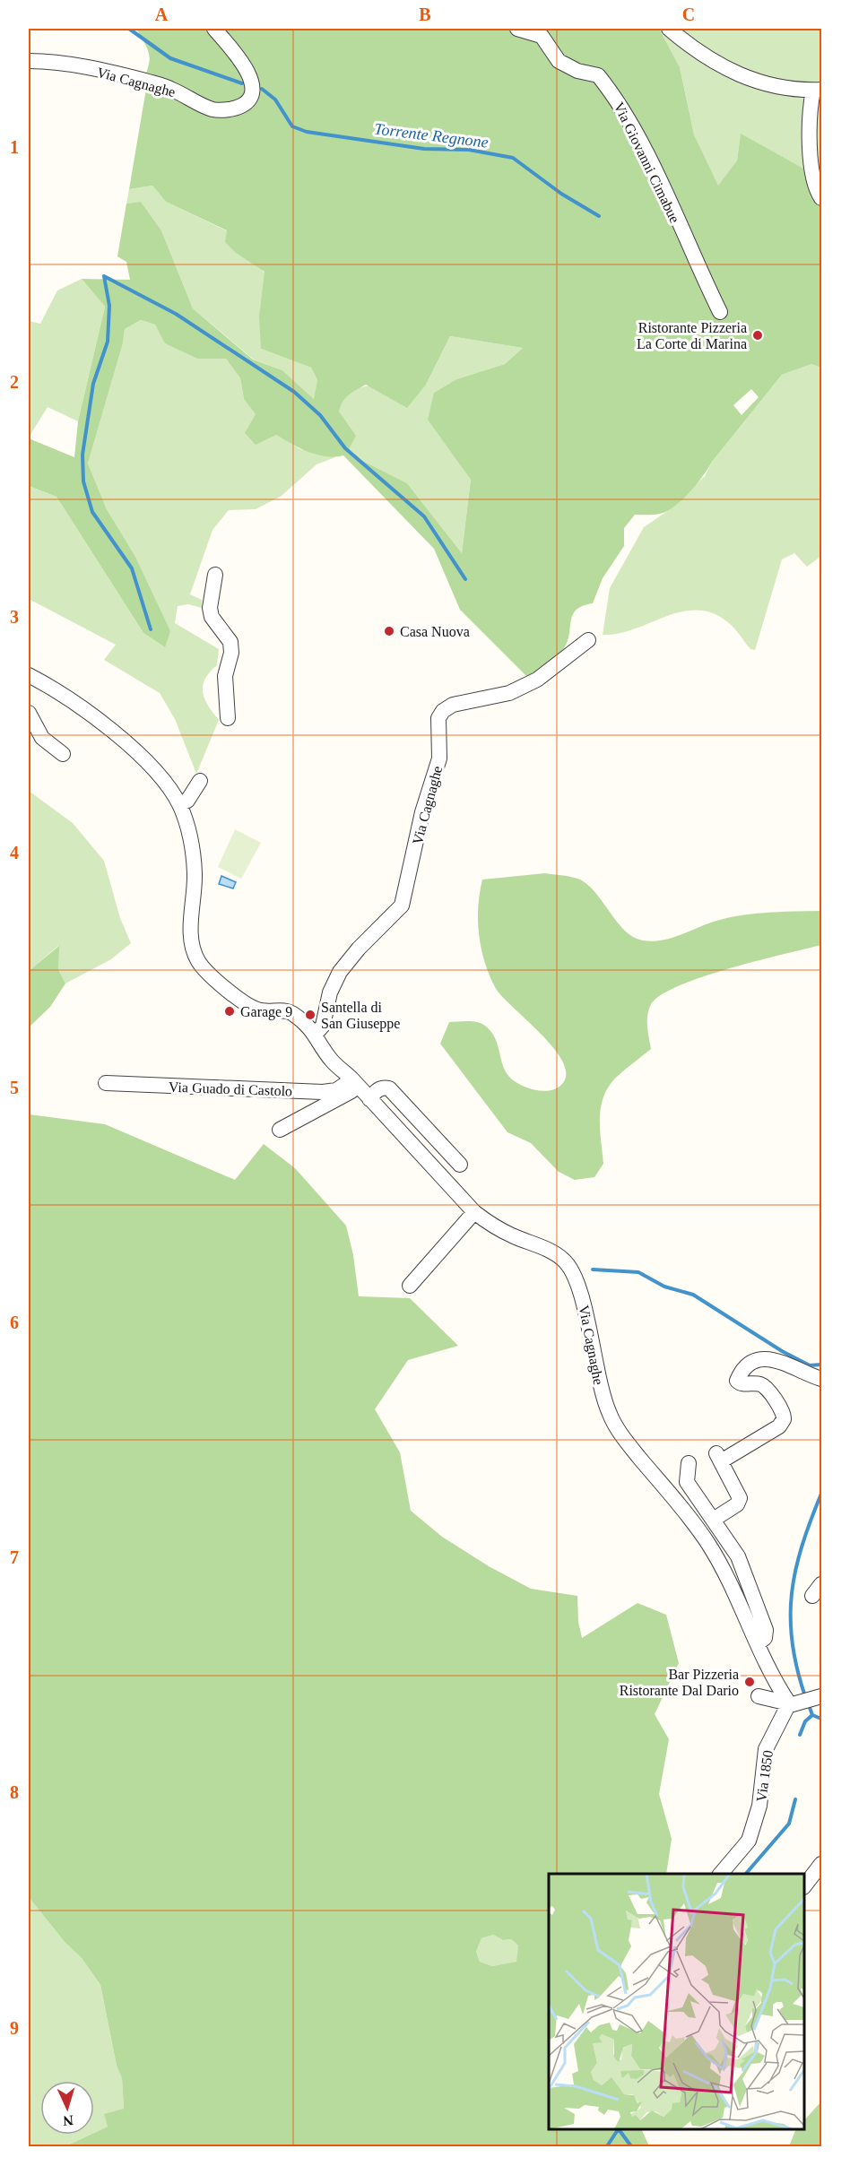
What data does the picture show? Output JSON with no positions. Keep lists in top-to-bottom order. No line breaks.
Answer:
{"streets":{"street":["Via Cagnaghe","Via Giovanni Cimabue","Via Guado di Castolo","Via 1850"]},"crossings":[["Via Cagnaghe","Via Guado di Castolo"],["Via Cagnaghe","Via 1850"]],"water":["Torrente Regnone"],"places":["Ristorante Pizzeria La Corte di Marina","Casa Nuova","Garage 9","Santella di San Giuseppe","Bar Pizzeria Ristorante Dal Dario"],"north":"bottom","grid":{"columns":["A","B","C"],"rows":["1","2","3","4","5","6","7","8","9"]}}
